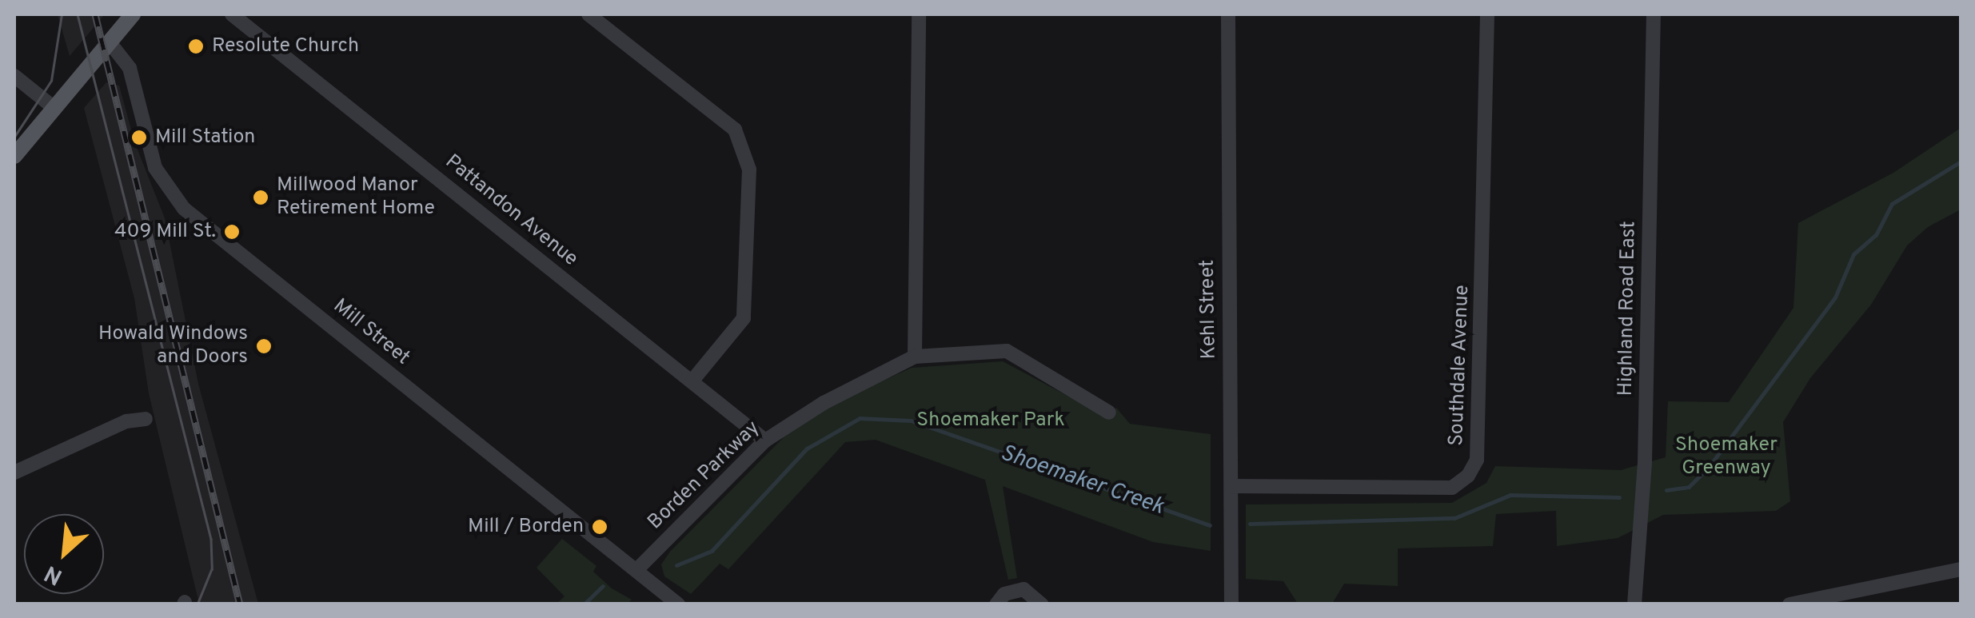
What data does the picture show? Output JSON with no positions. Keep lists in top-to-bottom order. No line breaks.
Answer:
{"streets":{"street":["Pattandon Avenue","Highland Road East","Kehl Street","Mill Street","Southdale Avenue","Borden Parkway"]},"crossings":[["Pattandon Avenue","Borden Parkway"],["Kehl Street","Southdale Avenue"],["Mill Street","Borden Parkway"]],"water":["Shoemaker Creek"],"parks":["Shoemaker Park","Shoemaker Greenway"],"places":["Resolute Church","Mill Station","Millwood Manor Retirement Home","409 Mill St.","Howald Windows and Doors","Mill / Borden"],"north":"bottom left"}
